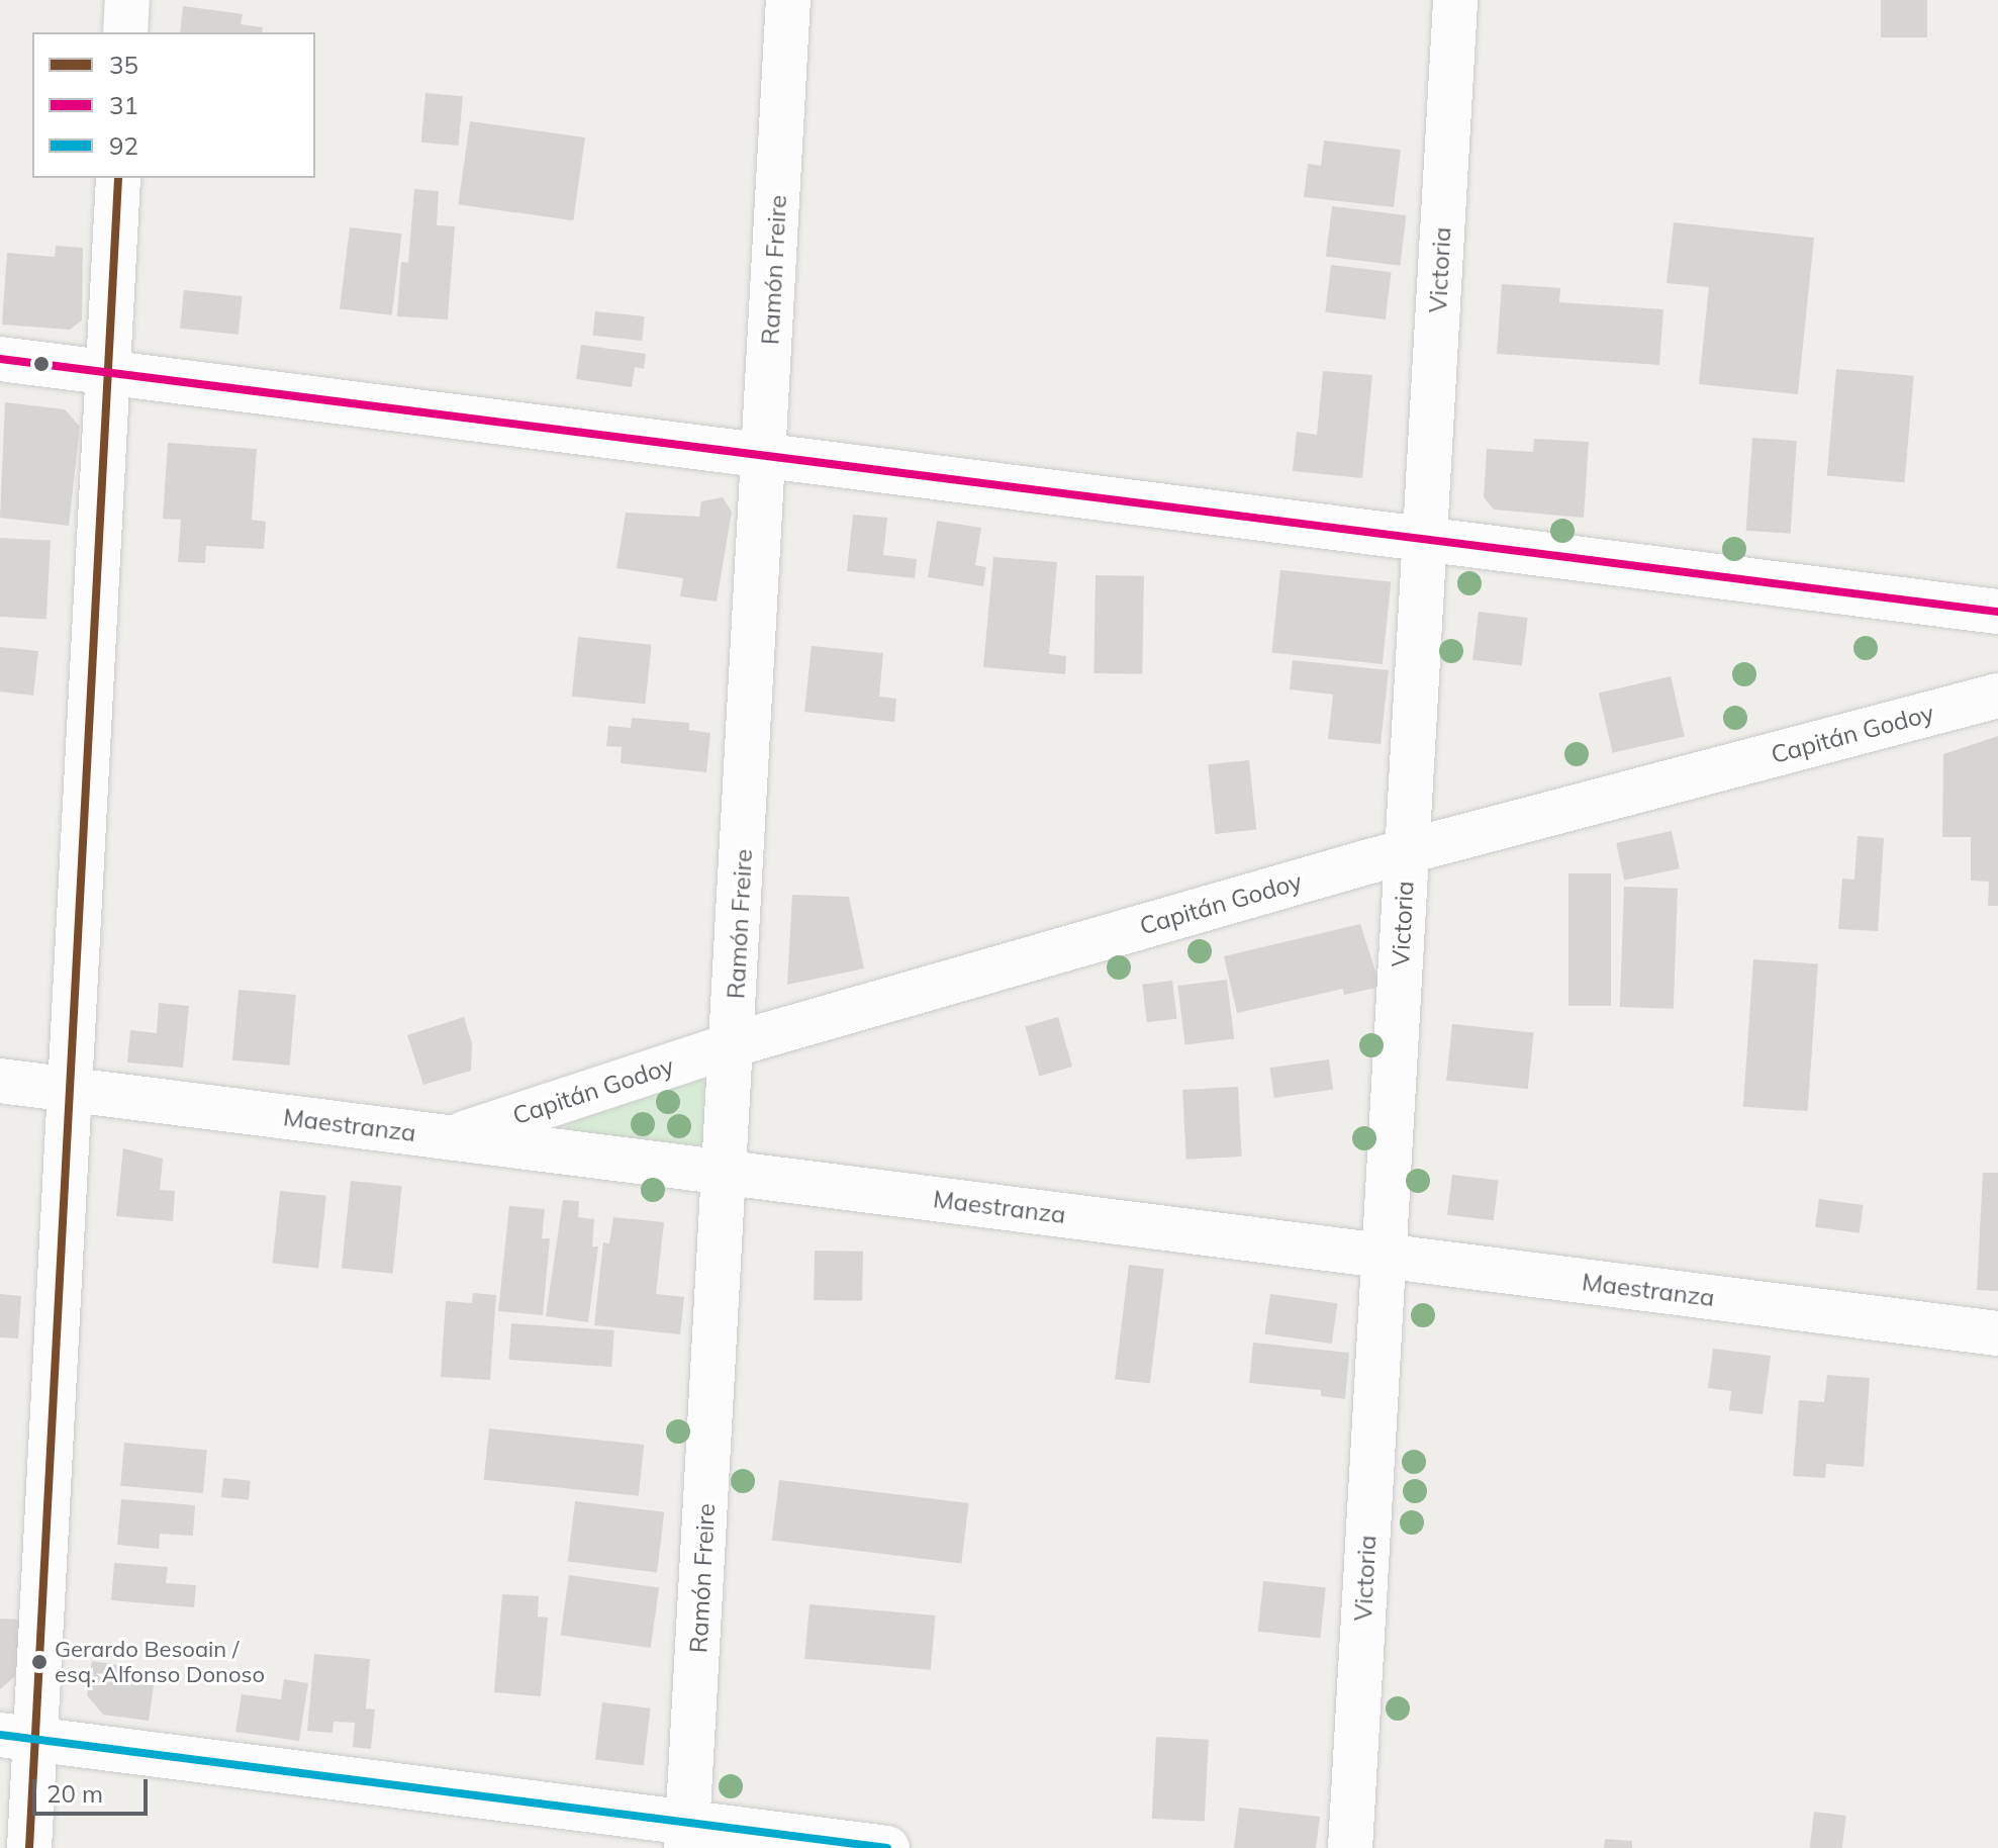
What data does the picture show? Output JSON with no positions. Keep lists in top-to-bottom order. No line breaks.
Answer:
{"streets":{"street":["Ramón Freire","Victoria","Capitán Godoy","Maestranza"]},"crossings":[["Ramón Freire","Capitán Godoy"],["Ramón Freire","Maestranza"],["Victoria","Capitán Godoy"],["Victoria","Maestranza"],["Capitán Godoy","Maestranza"]],"places":["Gerardo Besoain / esq. Alfonso Donoso"],"lines":["transit line 35","transit line 31","transit line 92"],"legend":["35","31","92"],"scale_bar":"20 m"}
